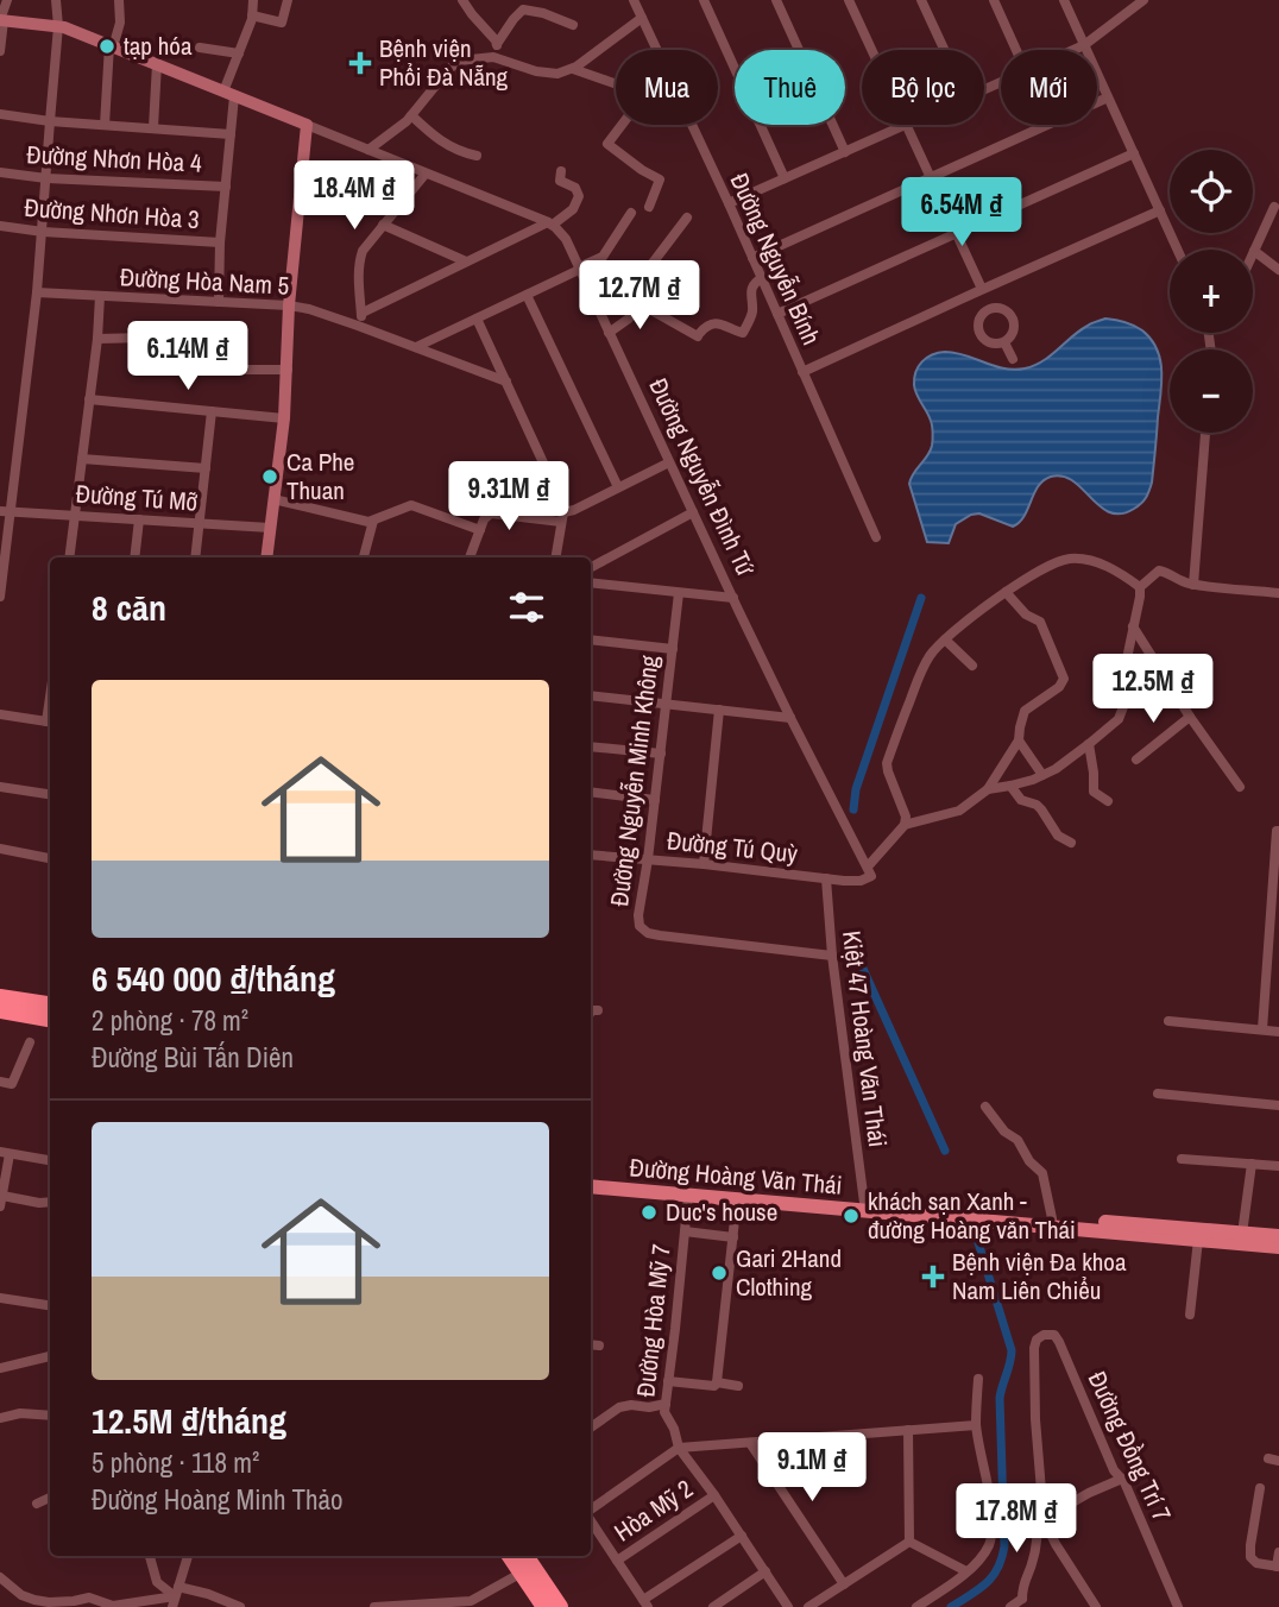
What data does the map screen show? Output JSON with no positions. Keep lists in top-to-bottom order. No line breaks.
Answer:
{"streets":{"main road":["Đường Hoàng Văn Thái"],"street":["Đường Nhơn Hòa 4","Đường Nhơn Hòa 3","Đường Nguyễn Bính","Đường Hòa Nam 5","Đường Nguyễn Đình Tứ","Đường Tú Mỡ","Đường Nguyễn Minh Không","Đường Tú Quỳ","Kiệt 47 Hoàng Văn Thái","Đường Hòa Mỹ 7","Đường Đồng Trí 7","Hòa Mỹ 2"]},"crossings":[["Đường Nguyễn Đình Tứ","Đường Tú Quỳ"],["Đường Nguyễn Minh Không","Đường Tú Quỳ"],["Đường Nguyễn Minh Không","Kiệt 47 Hoàng Văn Thái"],["Đường Tú Quỳ","Kiệt 47 Hoàng Văn Thái"],["Kiệt 47 Hoàng Văn Thái","Đường Hoàng Văn Thái"],["Đường Hoàng Văn Thái","Đường Hòa Mỹ 7"],["Đường Hòa Mỹ 7","Hòa Mỹ 2"]],"places":{"other":["tạp hóa","Ca Phe Thuan","Duc's house","khách sạn Xanh - đường Hoàng văn Thái","Gari 2Hand Clothing"],"health":["Bệnh viện Phổi Đà Nẵng","Bệnh viện Đa khoa Nam Liên Chiểu"]},"page":{"chip":["Mua","Thuê","Bộ lọc","Mới"],"map_buttons":["+","−"],"price":["18.4M ₫","6.54M ₫","12.7M ₫","6.14M ₫","9.31M ₫","12.5M ₫","9.1M ₫","17.8M ₫"],"heading":"8 căn","list":[{"name":"6 540 000 ₫/tháng","note":"2 phòng · 78 m² · Đường Bùi Tấn Diên"},{"name":"12.5M ₫/tháng","note":"5 phòng · 118 m² · Đường Hoàng Minh Thảo"}]}}
